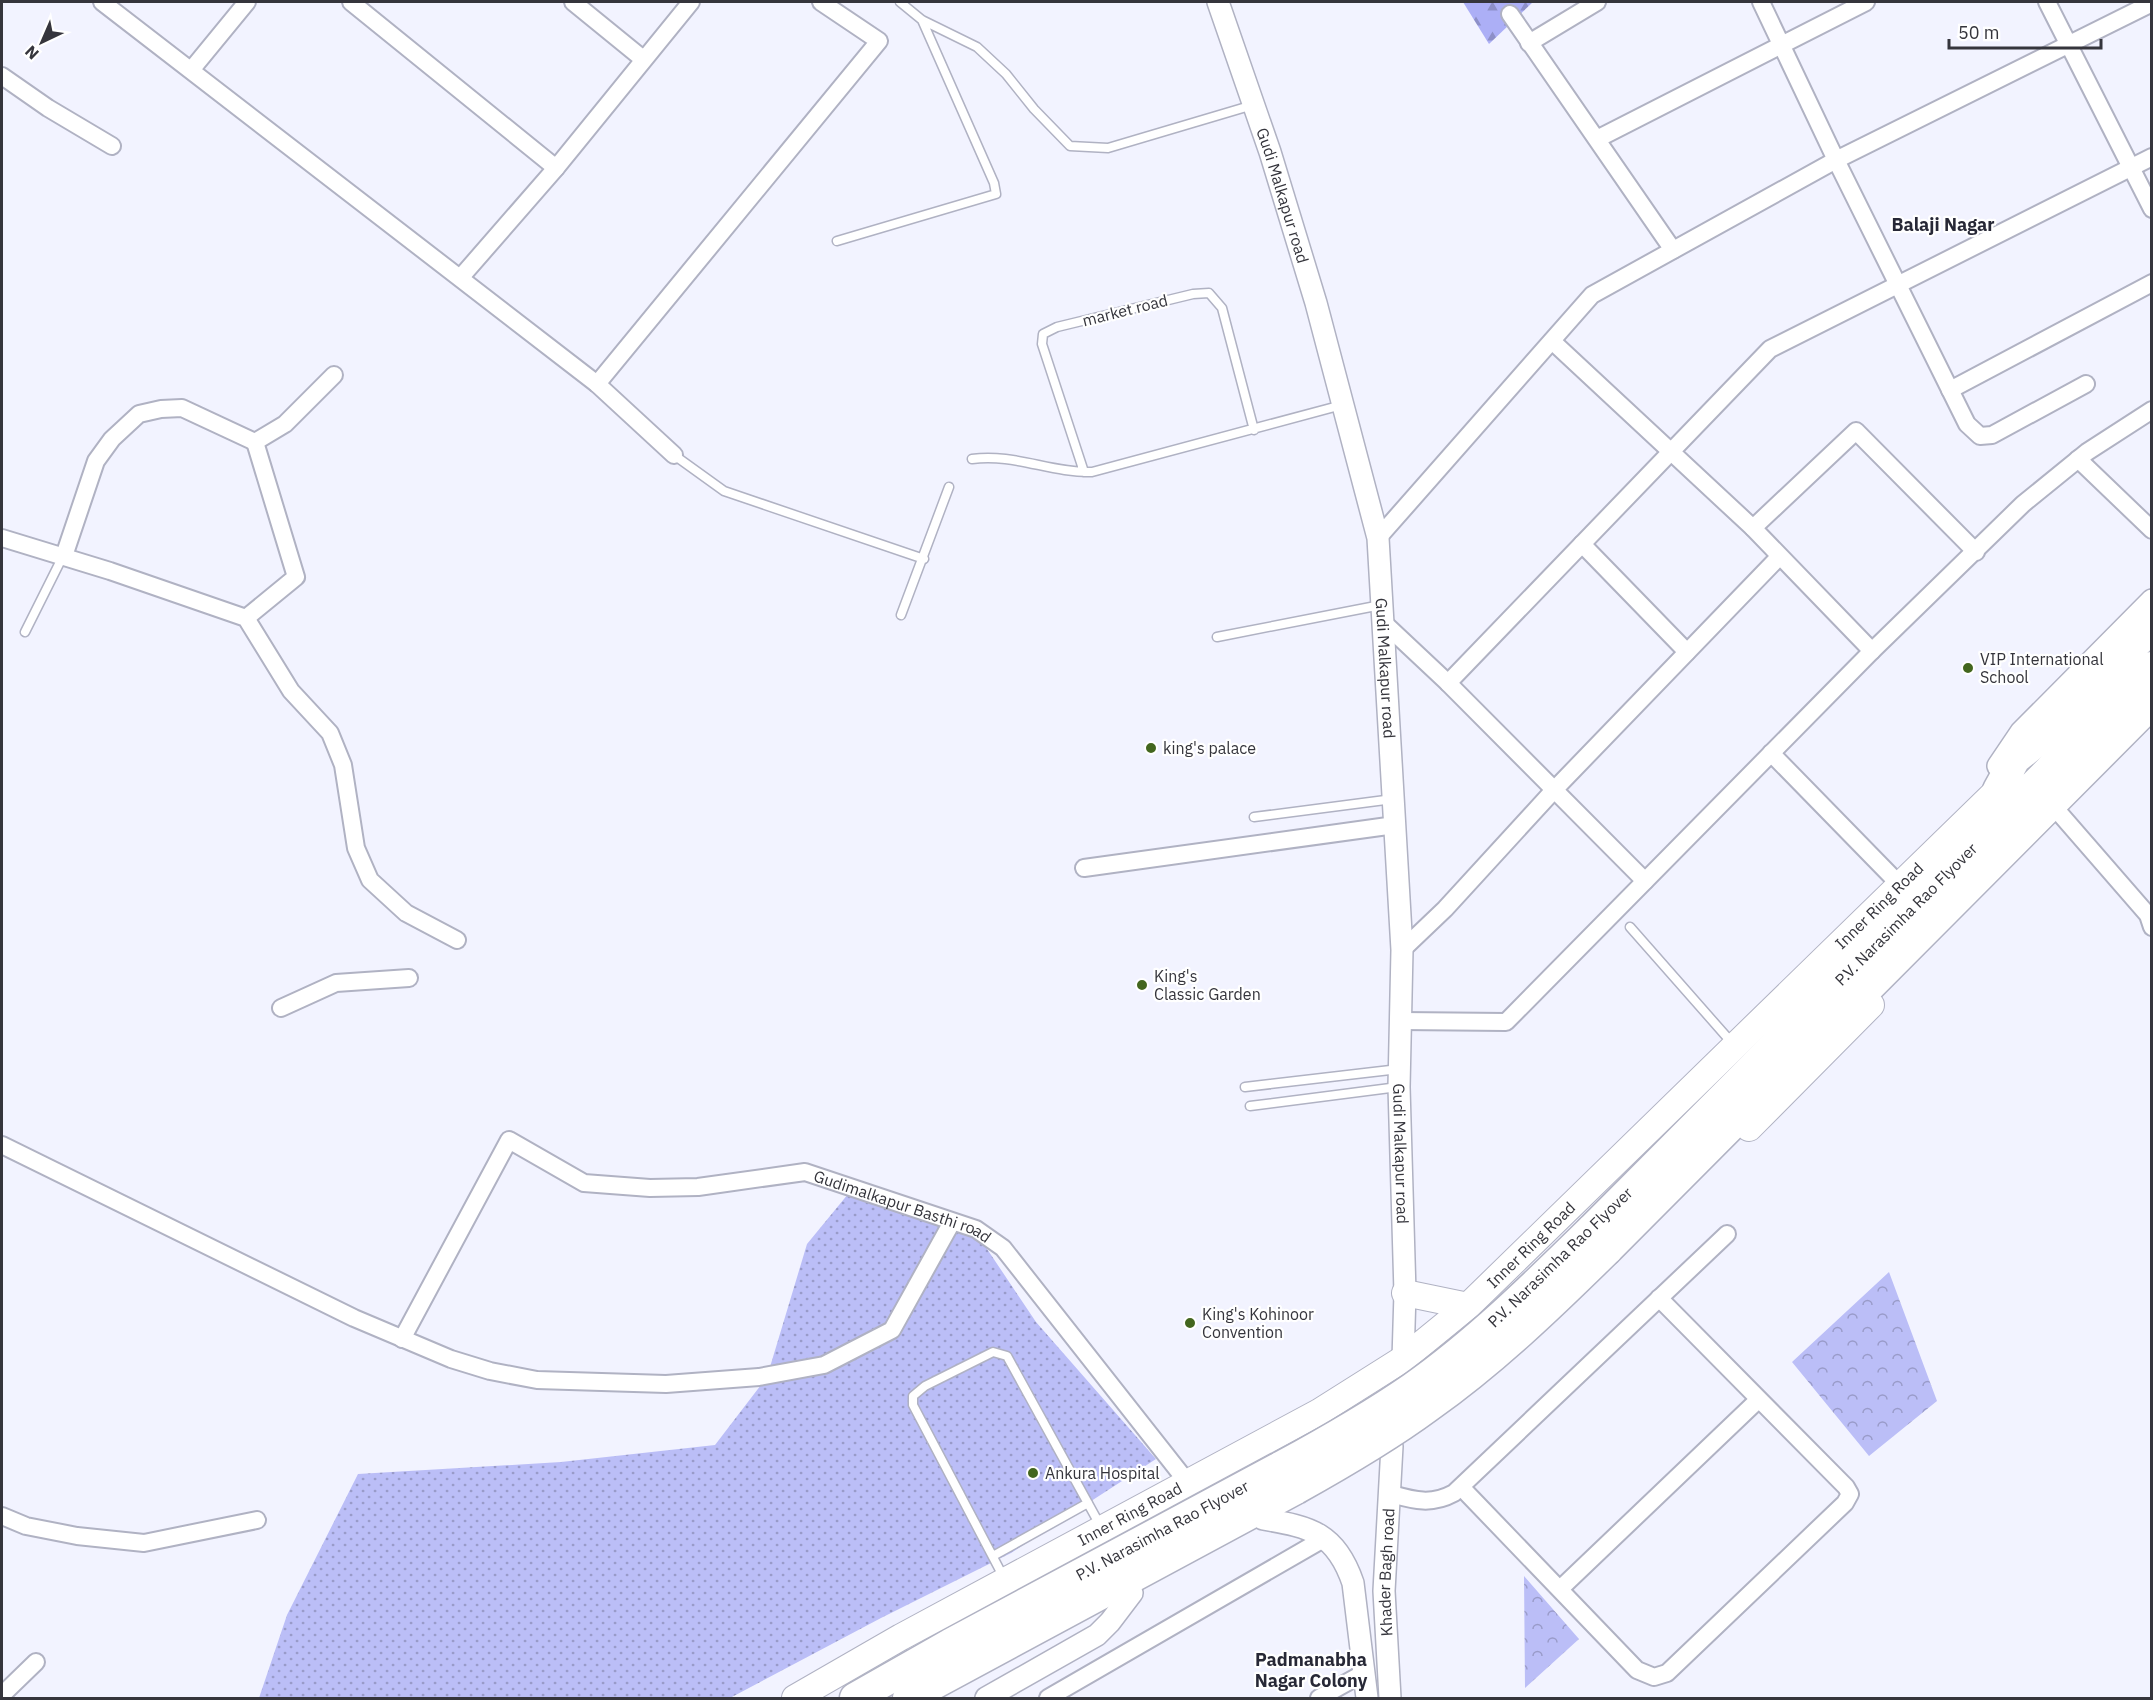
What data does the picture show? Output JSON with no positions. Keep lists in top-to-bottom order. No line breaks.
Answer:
{"streets":{"highway":["P.V. Narasimha Rao Flyover"],"main road":["Inner Ring Road"],"street":["Gudi Malkapur road","Gudimalkapur Basthi road","Khader Bagh road"],"lane":["market road"]},"crossings":[["Gudi Malkapur road","Inner Ring Road"],["Inner Ring Road","Gudimalkapur Basthi road"]],"districts":["Balaji Nagar","Padmanabha Nagar Colony"],"places":["VIP International School","king's palace","King's Classic Garden","King's Kohinoor Convention","Ankura Hospital"],"scale_bar":"50 m","north":"bottom left"}
